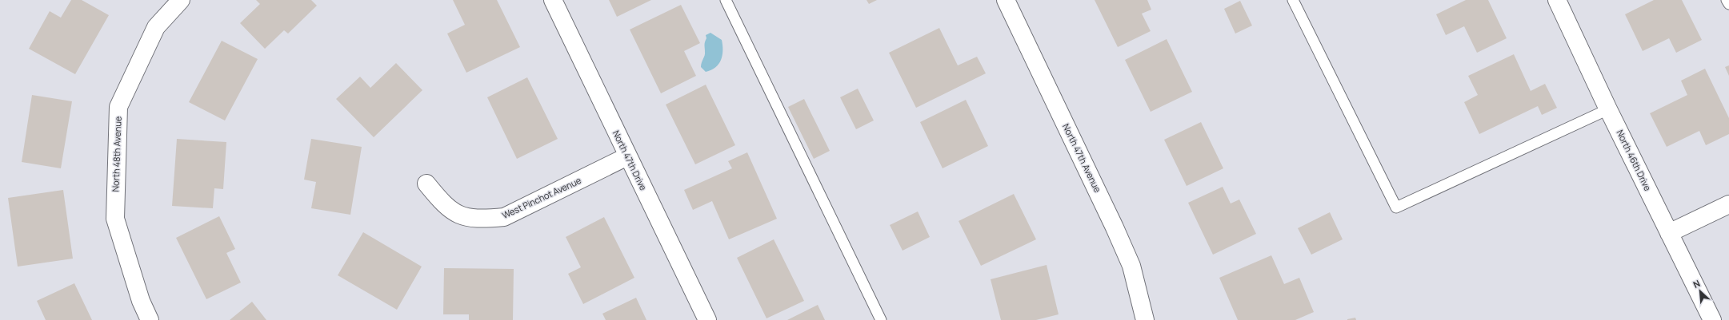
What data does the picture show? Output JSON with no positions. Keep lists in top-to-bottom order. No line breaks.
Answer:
{"streets":{"street":["North 48th Avenue","North 47th Avenue","North 47th Drive","North 46th Drive","West Pinchot Avenue"]},"crossings":[["North 47th Drive","West Pinchot Avenue"]],"north":"top left"}
